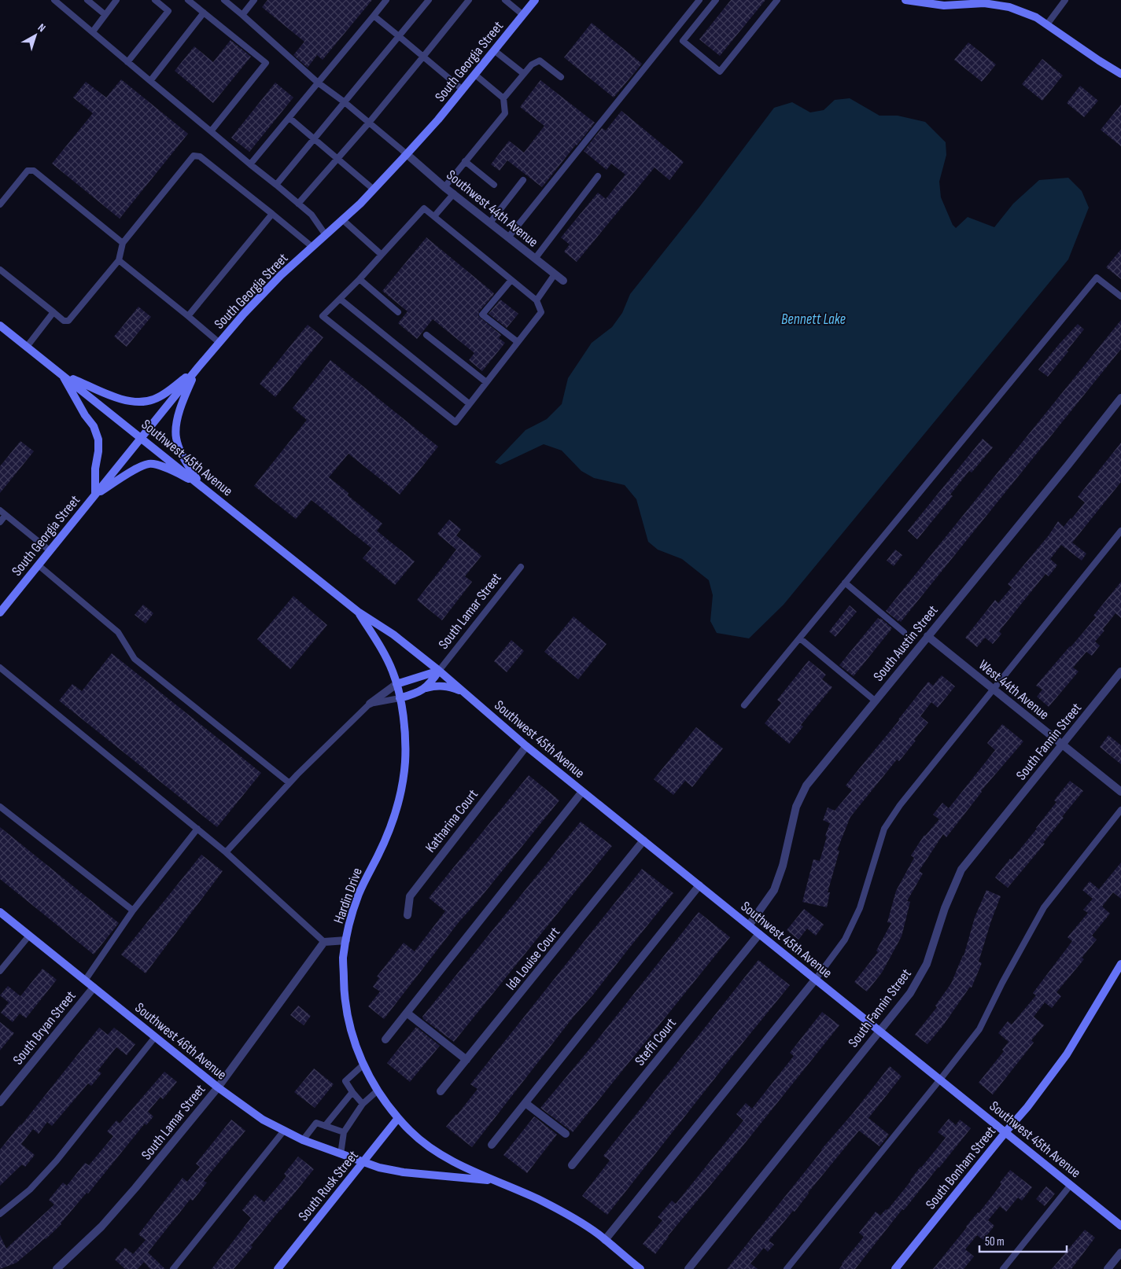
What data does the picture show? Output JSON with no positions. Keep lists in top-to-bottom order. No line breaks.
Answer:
{"streets":{"main road":["South Georgia Street","Southwest 45th Avenue","Hardin Drive","Southwest 46th Avenue","South Bonham Street","South Rusk Street"],"street":["Southwest 44th Avenue","South Lamar Street","South Austin Street","West 44th Avenue","South Fannin Street","Katharina Court","Ida Louise Court","South Bryan Street","Steffi Court"]},"crossings":[["South Georgia Street","Southwest 44th Avenue"],["South Georgia Street","Southwest 45th Avenue"],["Southwest 45th Avenue","South Lamar Street"],["Southwest 45th Avenue","South Austin Street"],["Southwest 45th Avenue","South Fannin Street"],["Southwest 45th Avenue","Katharina Court"],["Southwest 45th Avenue","Hardin Drive"],["Southwest 45th Avenue","Ida Louise Court"],["Southwest 45th Avenue","Steffi Court"],["Southwest 45th Avenue","South Bonham Street"],["South Lamar Street","Southwest 46th Avenue"],["South Austin Street","West 44th Avenue"],["West 44th Avenue","South Fannin Street"],["Hardin Drive","Southwest 46th Avenue"],["Hardin Drive","South Rusk Street"],["South Bryan Street","Southwest 46th Avenue"],["Southwest 46th Avenue","South Rusk Street"]],"water":["Bennett Lake"],"scale_bar":"50 m","north":"top right"}
